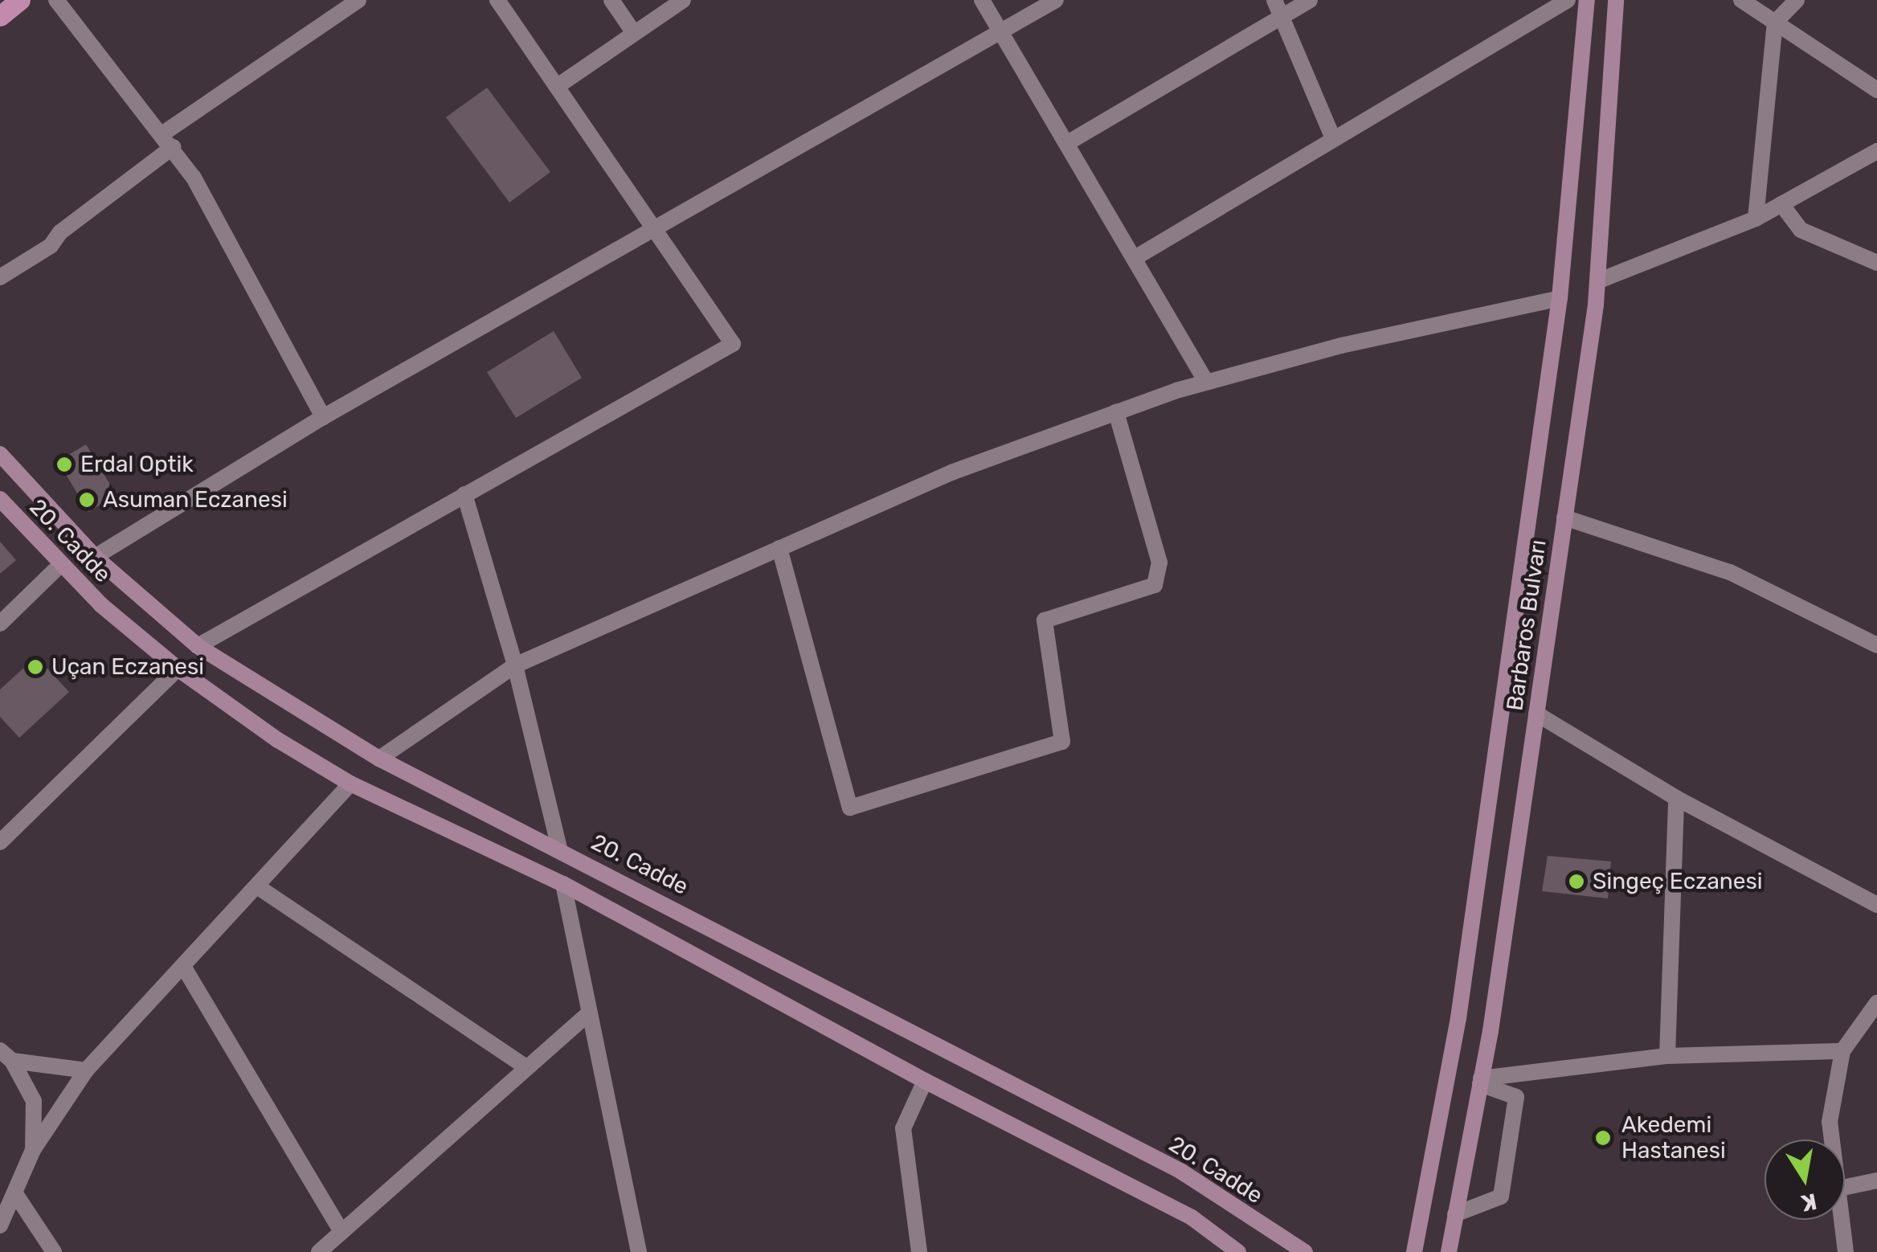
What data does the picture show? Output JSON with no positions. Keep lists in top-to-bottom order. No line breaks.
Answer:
{"streets":{"street":["20. Cadde","Barbaros Bulvarı"]},"places":["Erdal Optik","Asuman Eczanesi","Uçan Eczanesi","Singeç Eczanesi","Akedemi Hastanesi"],"north":"bottom"}
